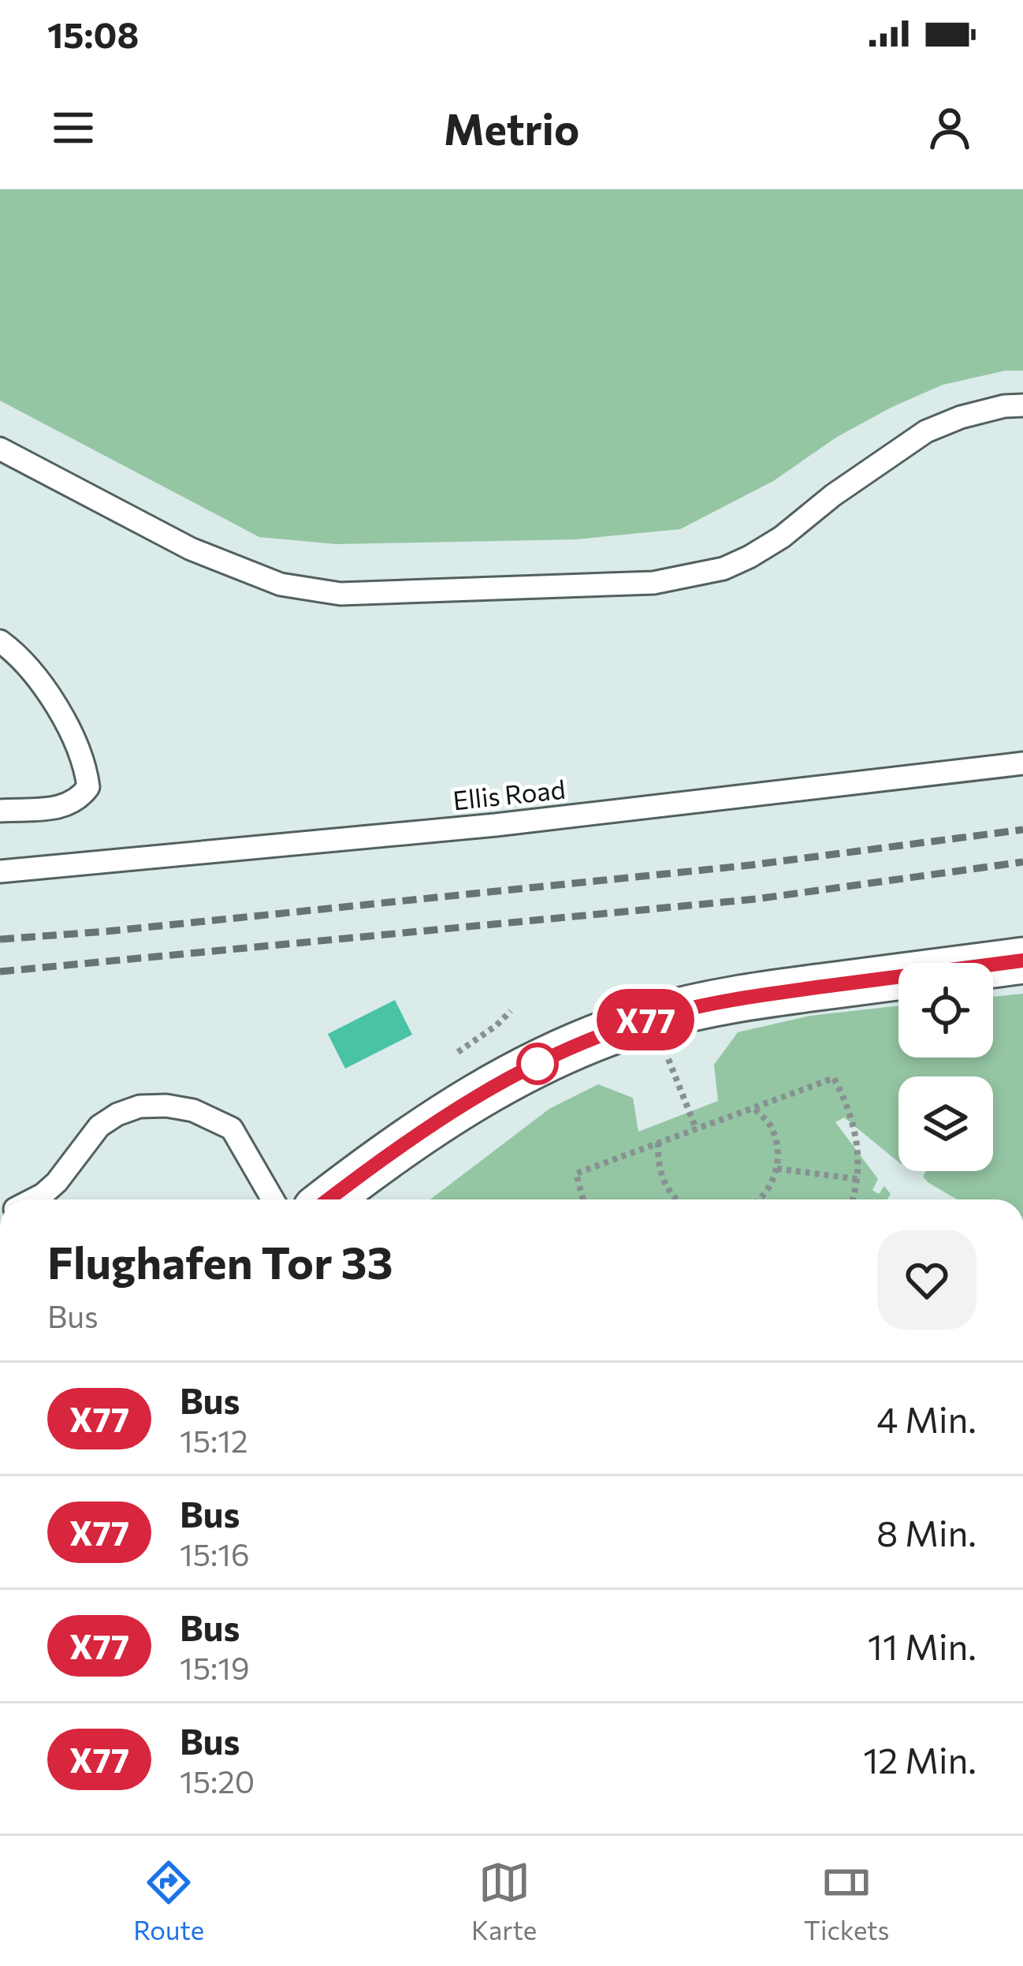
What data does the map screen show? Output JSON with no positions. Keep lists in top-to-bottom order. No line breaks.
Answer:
{"streets":{"lane":["Ellis Road"]},"lines":["bus line X77"],"page":{"status":"15:08","header":"Metrio","on_map":"X77","heading":["Flughafen Tor 33","Bus"],"list":[{"mark":"X77","name":"Bus","note":"15:12","value":"4 Min."},{"mark":"X77","name":"Bus","note":"15:16","value":"8 Min."},{"mark":"X77","name":"Bus","note":"15:19","value":"11 Min."},{"mark":"X77","name":"Bus","note":"15:20","value":"12 Min."}],"tabs":["Route","Karte","Tickets"]}}
